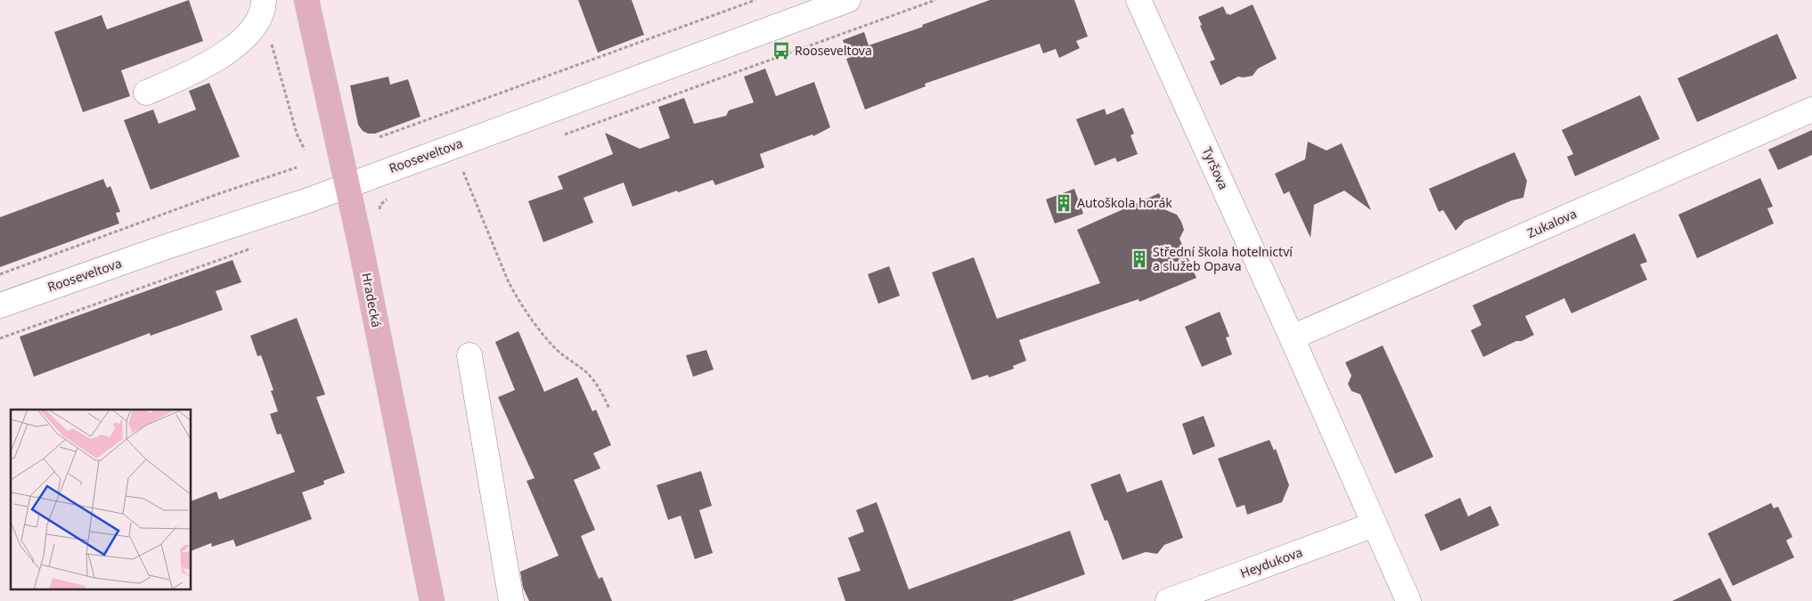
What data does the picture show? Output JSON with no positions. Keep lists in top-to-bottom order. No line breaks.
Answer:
{"streets":{"main road":["Hradecká"],"street":["Rooseveltova","Tyršova","Zukalova","Heydukova"]},"crossings":[["Rooseveltova","Hradecká"],["Tyršova","Zukalova"],["Tyršova","Heydukova"]],"places":{"bus stop":["Rooseveltova"],"building":["Autoškola horák","Střední škola hotelnictví a služeb Opava"]}}
